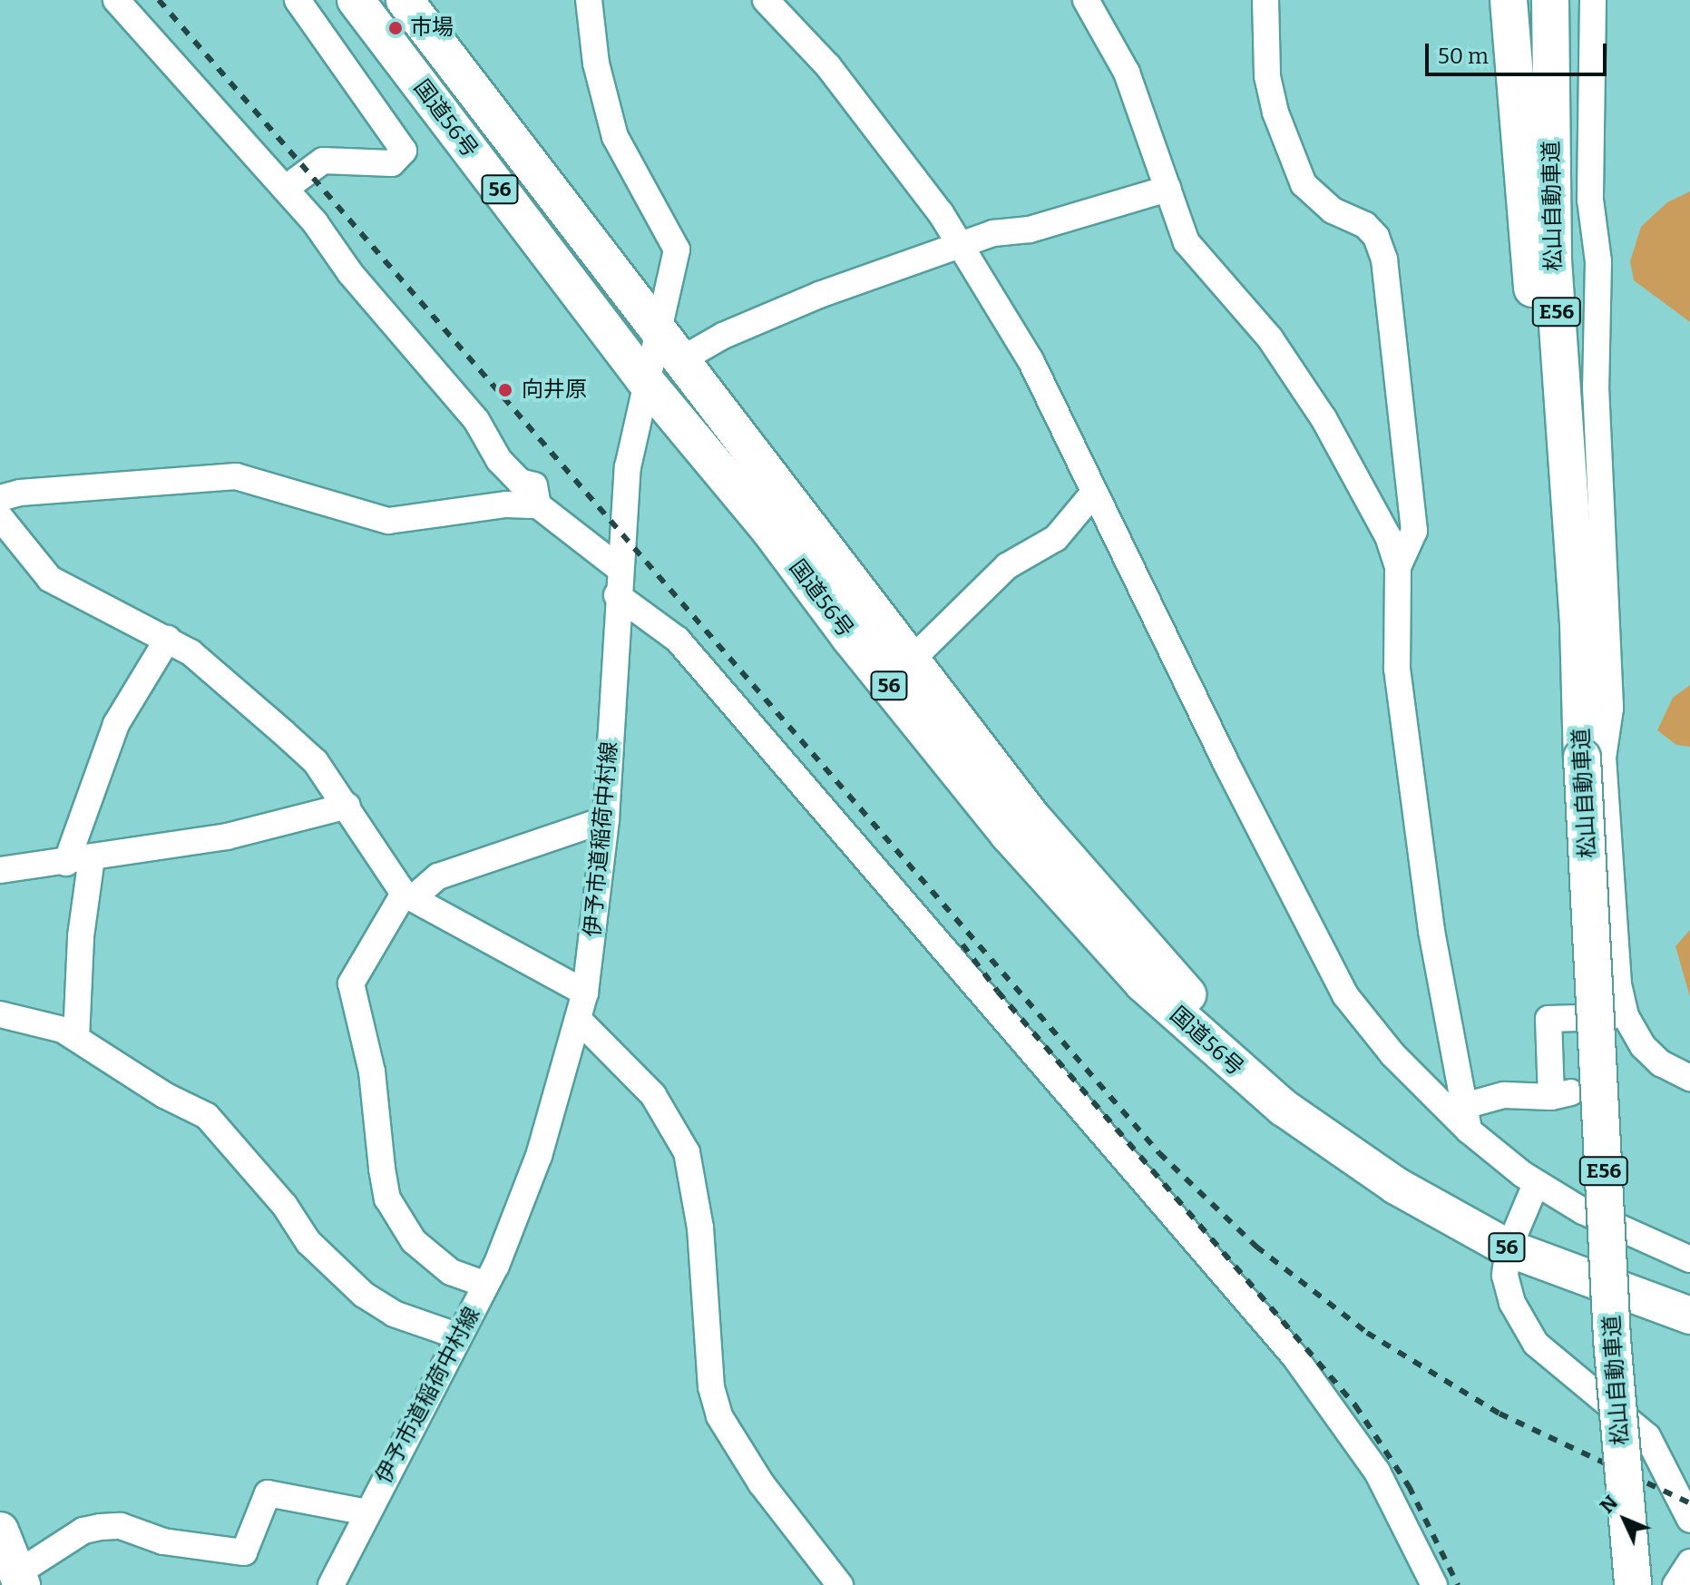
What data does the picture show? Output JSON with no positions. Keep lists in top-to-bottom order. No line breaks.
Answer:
{"streets":{"highway":["国道56号","56","松山自動車道","E56"],"street":["伊予市道稲荷中村線"]},"crossings":[["国道56号","伊予市道稲荷中村線"]],"places":["市場","向井原"],"scale_bar":"50 m","north":"top left"}
